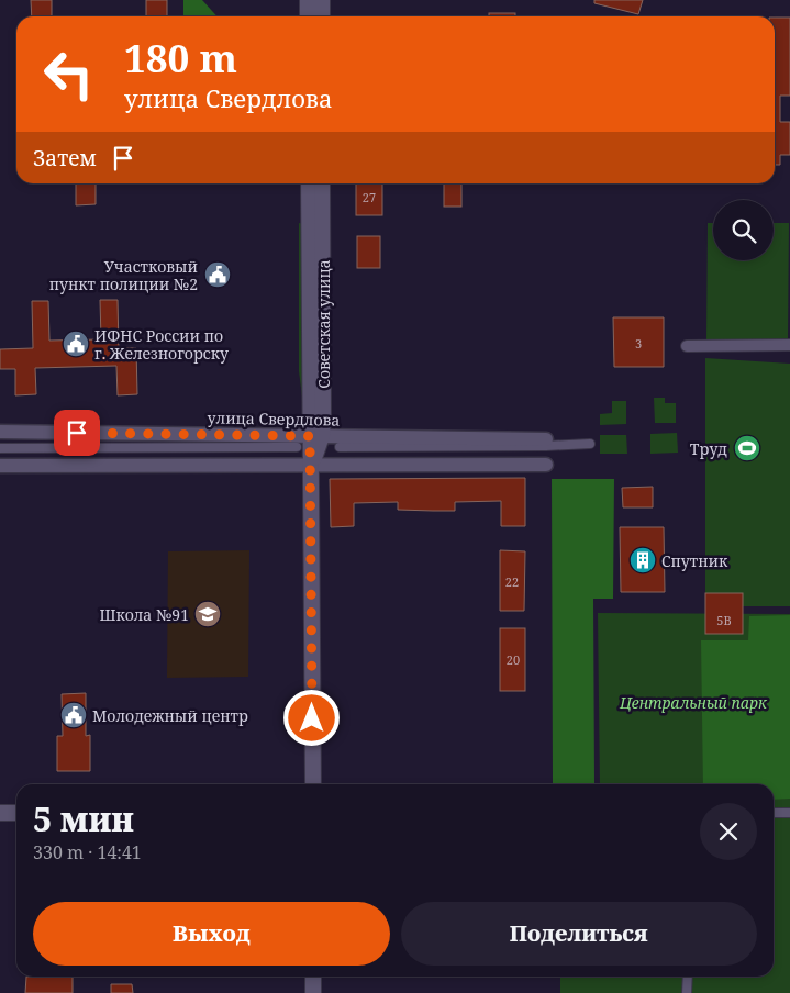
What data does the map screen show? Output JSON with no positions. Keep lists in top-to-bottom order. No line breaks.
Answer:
{"streets":{"main road":["Советская улица"],"street":["улица Свердлова"]},"crossings":[["Советская улица","улица Свердлова"]],"parks":["Центральный парк"],"places":{"public building":["Участковый пункт полиции №2","ИФНС России по г. Железногорску","Молодежный центр"],"sports":["Труд"],"building":["Спутник"],"school or university":["Школа №91"]},"house_numbers":["27","3","22","5В","20"],"page":{"turn":["180 m","улица Свердлова"],"then":"Затем","heading":["5 мин","330 m · 14:41"],"buttons":["Выход","Поделиться"]}}
